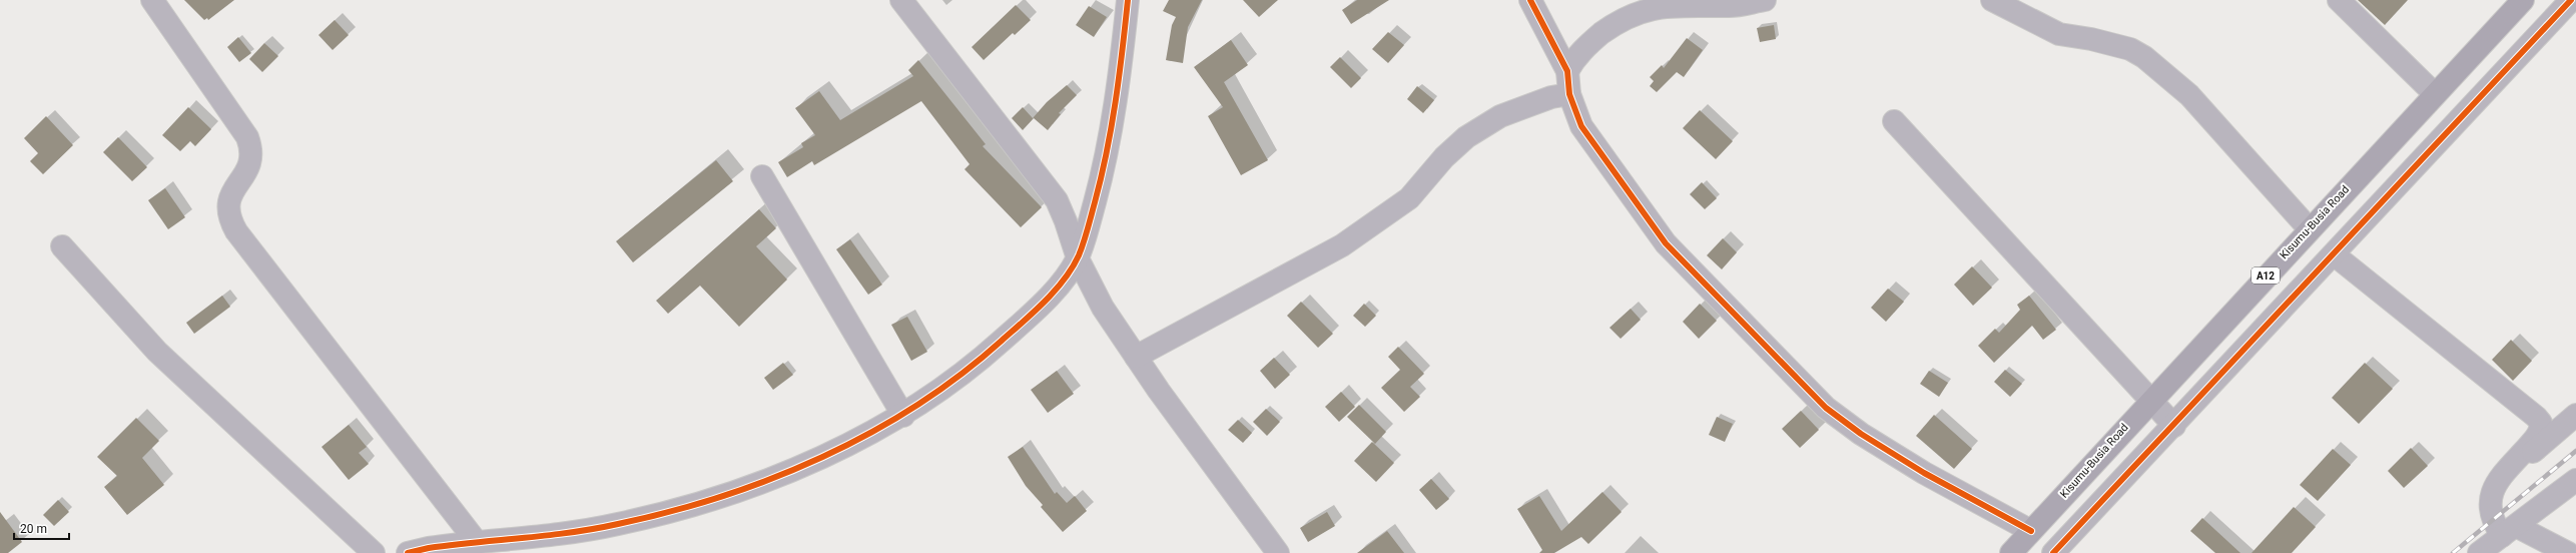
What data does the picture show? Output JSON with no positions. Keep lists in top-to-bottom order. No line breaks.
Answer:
{"streets":{"highway":["Kisumu-Busia Road","A12"]},"scale_bar":"20 m"}
